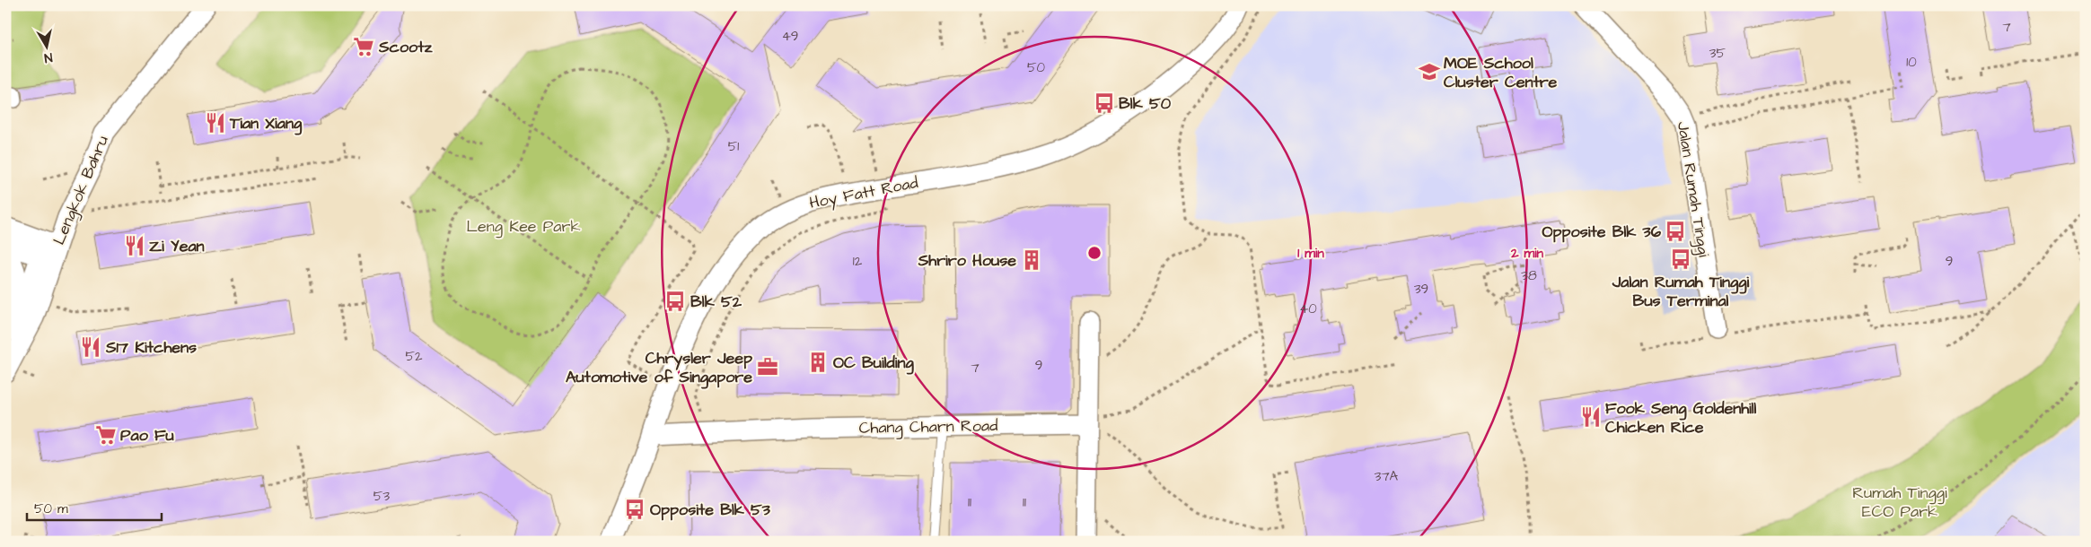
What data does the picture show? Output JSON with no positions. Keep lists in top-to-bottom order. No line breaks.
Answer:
{"streets":{"street":["Jalan Rumah Tinggi","Lengkok Bahru","Hoy Fatt Road","Chang Charn Road"]},"crossings":[["Hoy Fatt Road","Chang Charn Road"]],"parks":["Leng Kee Park","Rumah Tinggi ECO Park"],"places":{"supermarket":["Scootz","Pao Fu"],"school or university":["MOE School Cluster Centre"],"bus stop":["Blk 50","Opposite Blk 36","Jalan Rumah Tinggi Bus Terminal","Blk 52","Opposite Blk 53"],"restaurant":["Tian Xiang","Zi Yean","S17 Kitchens","Fook Seng Goldenhill Chicken Rice"],"building":["Shriro House","OC Building"],"office":["Chrysler Jeep Automotive of Singapore"]},"house_numbers":["7","49","35","10","50","51","12","9","38","39","40","52","9","7","37A","53","11","11"],"scale_bar":"50 m","north":"bottom","rings":["1 min","2 min"]}
